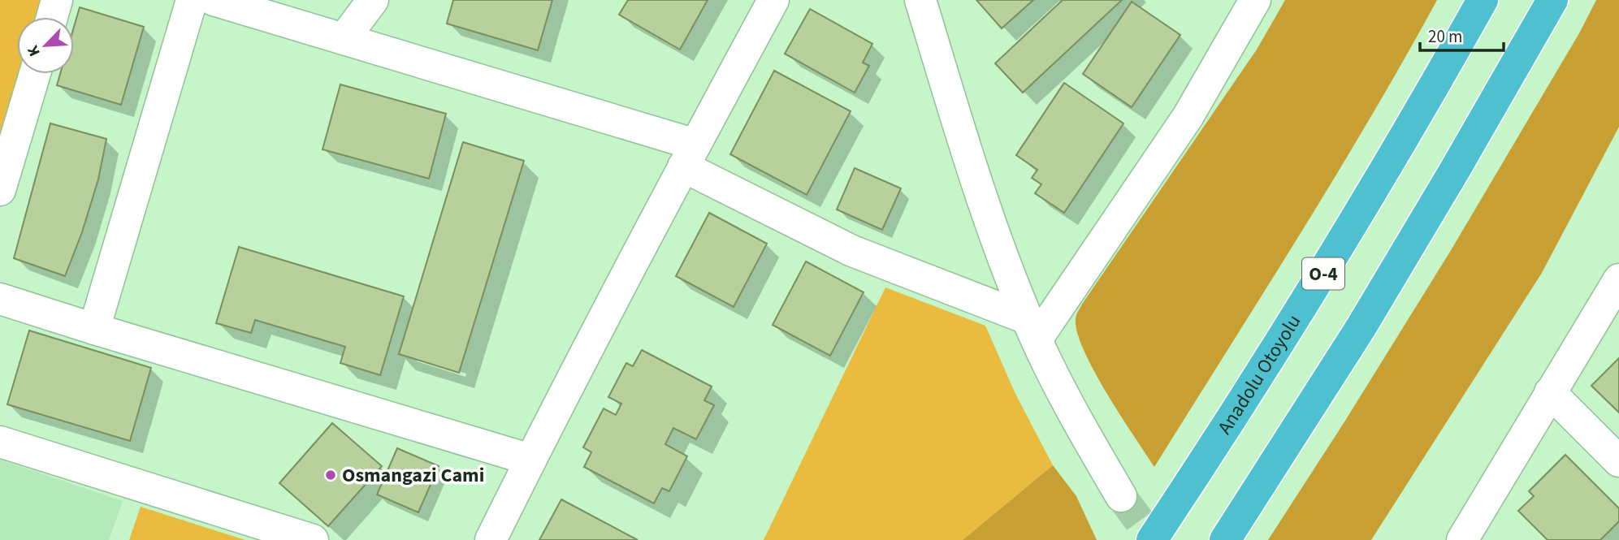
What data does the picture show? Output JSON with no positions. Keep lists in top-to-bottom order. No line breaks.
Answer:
{"streets":{"highway":["O-4","Anadolu Otoyolu"]},"places":["Osmangazi Cami"],"scale_bar":"20 m","north":"bottom left"}
